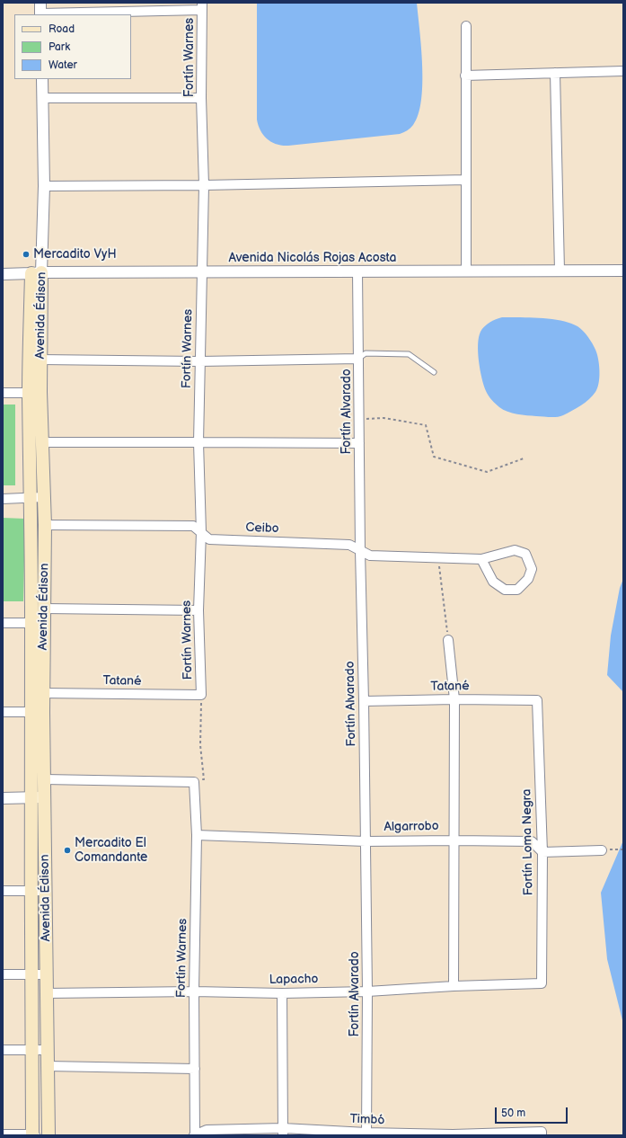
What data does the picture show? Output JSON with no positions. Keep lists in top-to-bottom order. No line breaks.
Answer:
{"streets":{"main road":["Avenida Édison"],"street":["Fortín Warnes","Avenida Nicolás Rojas Acosta","Fortín Alvarado","Ceibo","Tatané","Algarrobo","Fortín Loma Negra","Lapacho","Timbó"]},"crossings":[["Fortín Warnes","Avenida Nicolás Rojas Acosta"],["Fortín Warnes","Ceibo"],["Fortín Warnes","Tatané"],["Fortín Warnes","Algarrobo"],["Fortín Warnes","Lapacho"],["Fortín Warnes","Timbó"],["Avenida Nicolás Rojas Acosta","Avenida Édison"],["Avenida Nicolás Rojas Acosta","Fortín Alvarado"],["Avenida Édison","Ceibo"],["Avenida Édison","Tatané"],["Avenida Édison","Lapacho"],["Fortín Alvarado","Ceibo"],["Fortín Alvarado","Tatané"],["Fortín Alvarado","Algarrobo"],["Fortín Alvarado","Lapacho"],["Fortín Alvarado","Timbó"],["Tatané","Fortín Loma Negra"],["Algarrobo","Fortín Loma Negra"],["Fortín Loma Negra","Lapacho"]],"places":["Mercadito VyH","Mercadito El Comandante"],"legend":["Road","Park","Water"],"scale_bar":"50 m"}
